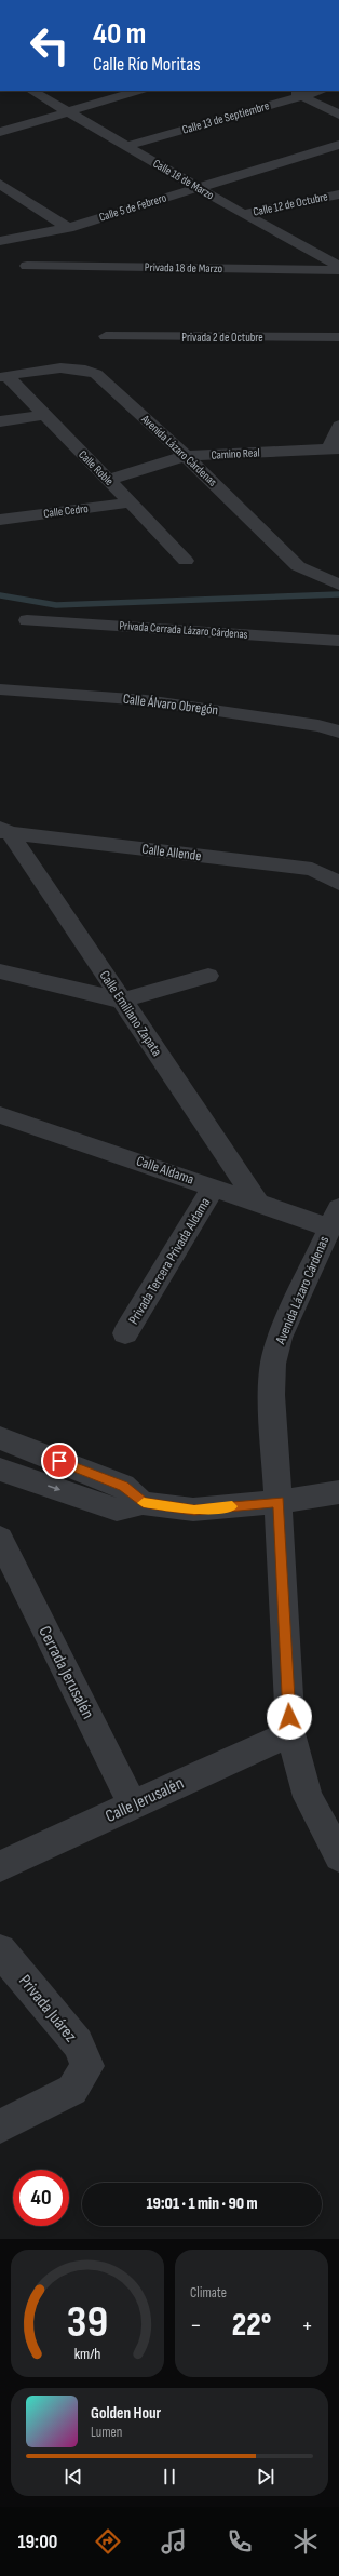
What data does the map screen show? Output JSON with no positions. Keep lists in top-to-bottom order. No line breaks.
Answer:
{"streets":{"street":["Calle 13 de Septiembre","Calle 18 de Marzo","Calle 12 de Octubre","Calle 5 de Febrero","Privada 18 de Marzo","Privada 2 de Octubre","Avenida Lázaro Cárdenas","Camino Real","Calle Roble","Calle Cedro","Privada Cerrada Lázaro Cárdenas","Calle Álvaro Obregón","Calle Allende","Calle Emiliano Zapata","Calle Aldama","Privada Tercera Privada Aldama","Cerrada Jerusalén","Calle Jerusalén","Privada Juárez"]},"crossings":[["Calle 13 de Septiembre","Calle 18 de Marzo"],["Calle 18 de Marzo","Calle 12 de Octubre"],["Calle 18 de Marzo","Calle 5 de Febrero"],["Avenida Lázaro Cárdenas","Camino Real"],["Avenida Lázaro Cárdenas","Calle Roble"],["Avenida Lázaro Cárdenas","Calle Aldama"],["Avenida Lázaro Cárdenas","Calle Jerusalén"],["Camino Real","Calle Roble"],["Calle Roble","Calle Cedro"],["Calle Allende","Calle Emiliano Zapata"],["Calle Emiliano Zapata","Calle Aldama"],["Calle Aldama","Privada Tercera Privada Aldama"],["Cerrada Jerusalén","Calle Jerusalén"]],"page":{"turn":["40 m","Calle Río Moritas"],"limit":"40","trip":"19:01 · 1 min · 90 m","tile":"Climate","heat":["−","22°","+"],"song":["Golden Hour","Lumen"],"tabs":"19:00","gauge":["39","km/h"]}}
